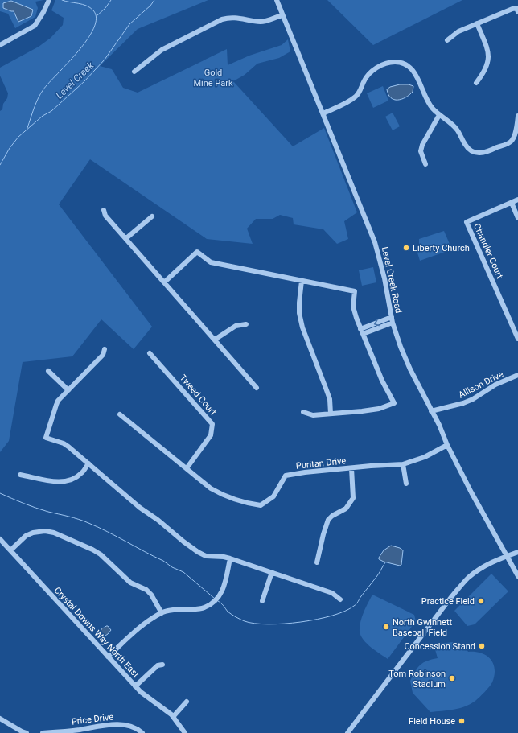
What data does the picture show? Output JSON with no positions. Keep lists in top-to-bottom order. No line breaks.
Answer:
{"streets":{"street":["Chandler Court","Level Creek Road","Allison Drive","Tweed Court","Puritan Drive","Crystal Downs Way North East","Price Drive"]},"crossings":[["Level Creek Road","Allison Drive"],["Level Creek Road","Puritan Drive"],["Tweed Court","Puritan Drive"]],"water":["Level Creek"],"parks":["Gold Mine Park"],"places":["Liberty Church","Practice Field","North Gwinnett Baseball Field","Concession Stand","Tom Robinson Stadium","Field House"]}
